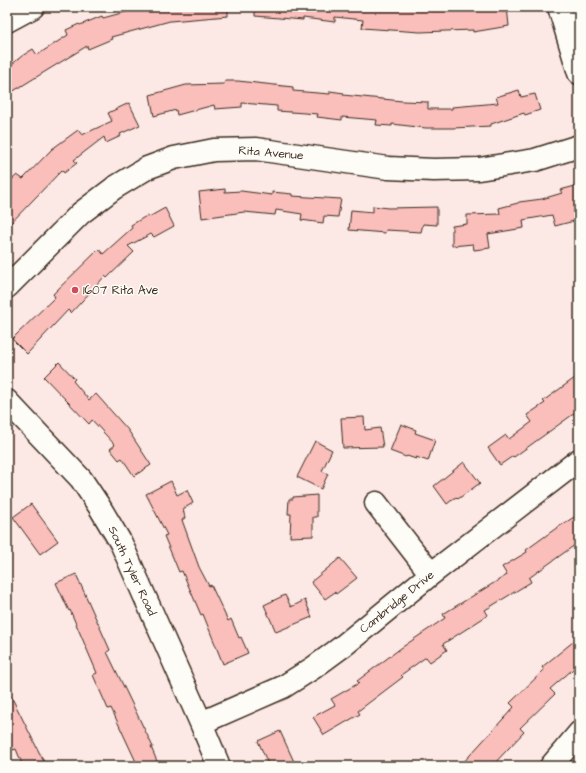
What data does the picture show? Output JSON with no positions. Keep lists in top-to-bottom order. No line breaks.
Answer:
{"streets":{"street":["Rita Avenue","South Tyler Road","Cambridge Drive"]},"crossings":[["South Tyler Road","Cambridge Drive"]],"places":["1607 Rita Ave"]}
